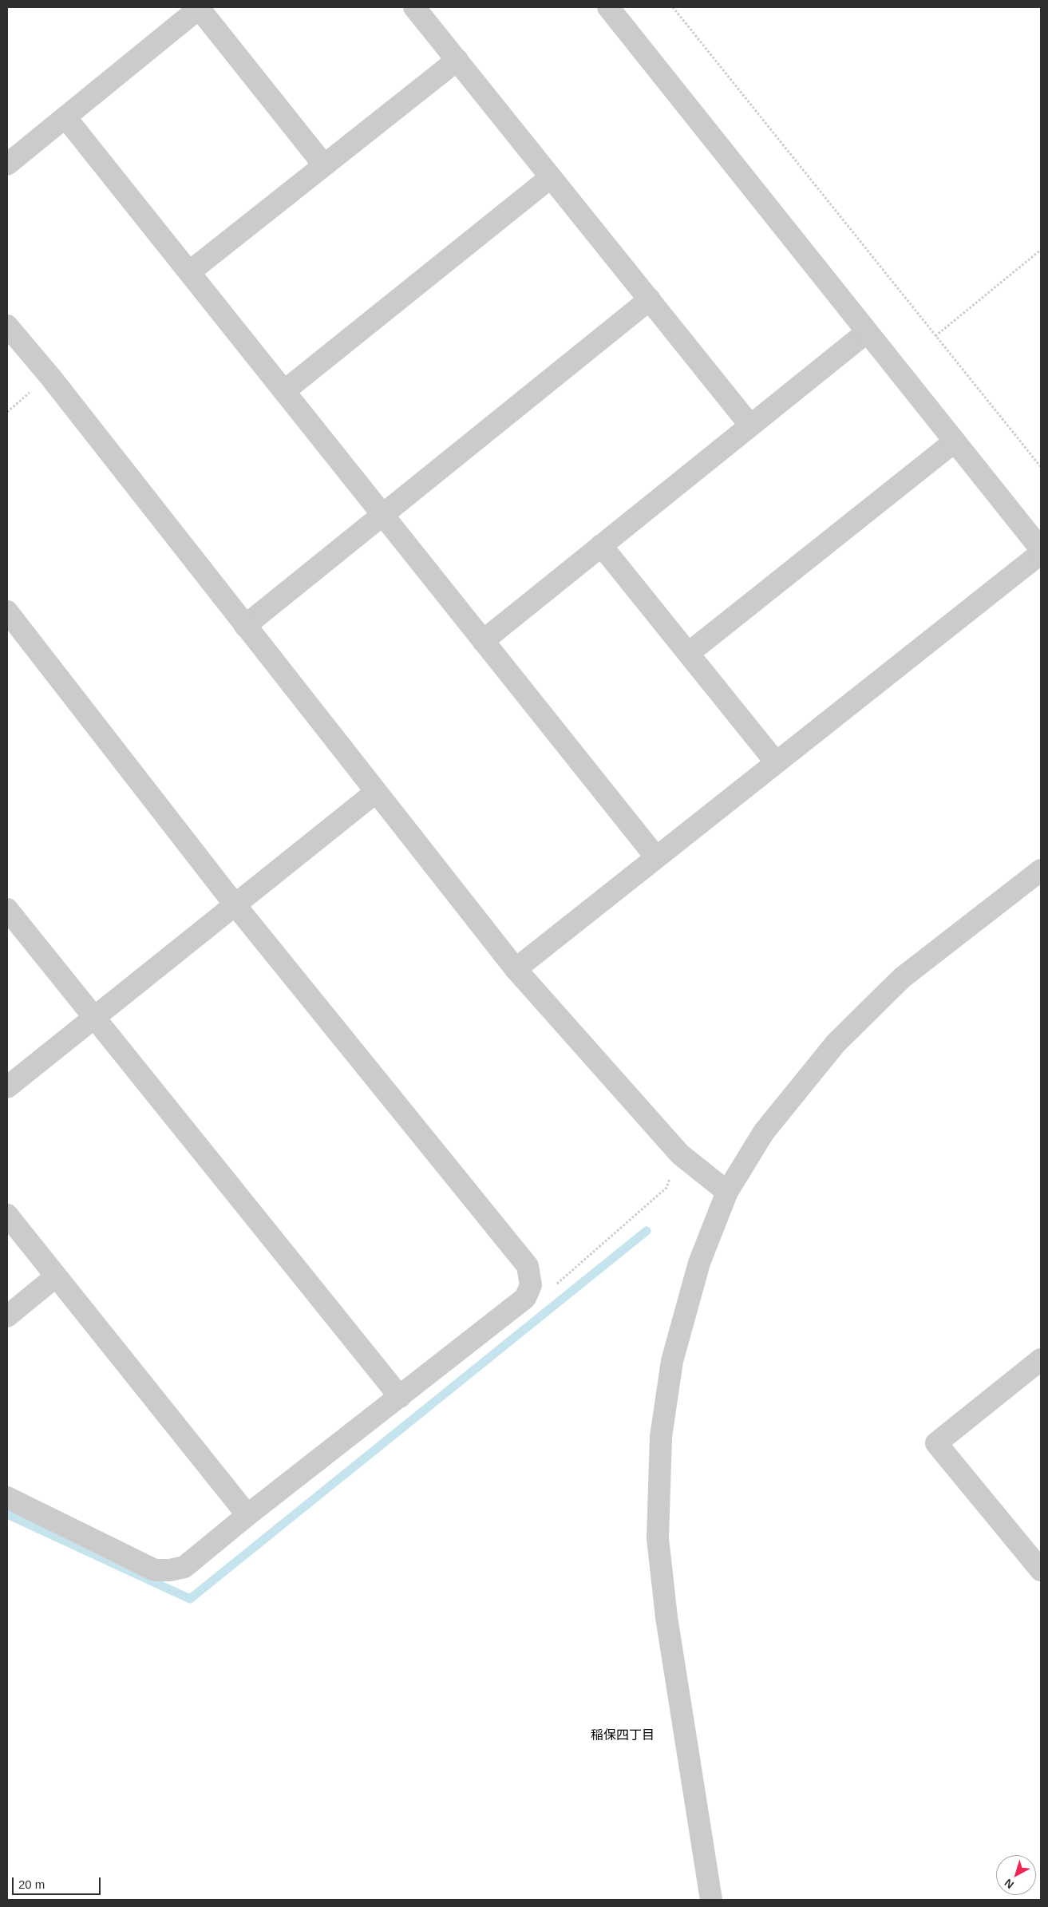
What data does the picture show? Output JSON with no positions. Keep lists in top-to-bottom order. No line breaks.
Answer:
{"districts":["稲保四丁目"],"scale_bar":"20 m","north":"bottom left"}
